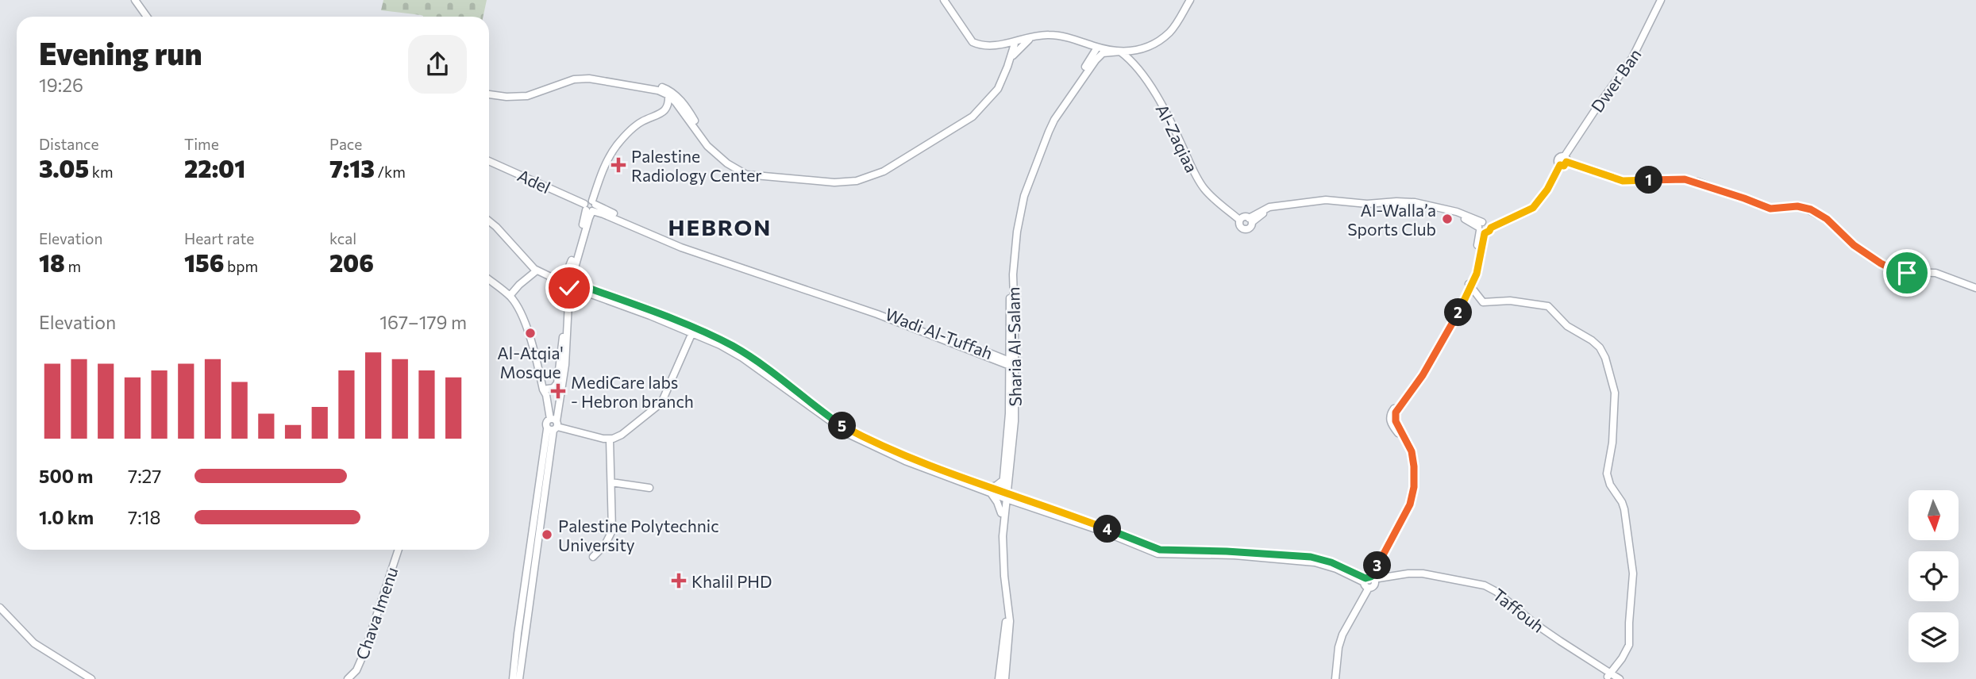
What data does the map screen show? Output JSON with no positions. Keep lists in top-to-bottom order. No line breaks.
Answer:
{"streets":{"street":["Dwer Ban","Al-Zaqiaa","Adel","Wadi Al-Tuffah","Sharia Al-Salam","Chava Imenu"]},"crossings":[["Al-Zaqiaa","Sharia Al-Salam"],["Adel","Wadi Al-Tuffah"],["Wadi Al-Tuffah","Sharia Al-Salam"]],"districts":["HEBRON"],"places":{"health":["Palestine Radiology Center","MediCare labs - Hebron branch","Khalil PHD"],"other":["Al-Walla’a Sports Club","Al-Atqia' Mosque","Palestine Polytechnic University"]},"north":"bottom","page":{"heading":["Evening run","19:26"],"stats":[["Distance","3.05 km"],["Time","22:01"],["Pace","7:13 /km"],["Elevation","18 m"],["Heart rate","156 bpm"],["kcal","206"]],"pins":["1","2","5","4","3"],"chart":["Elevation","167–179 m"],"list":[{"name":"500 m","note":"7:27"},{"name":"1.0 km","note":"7:18"}]}}
